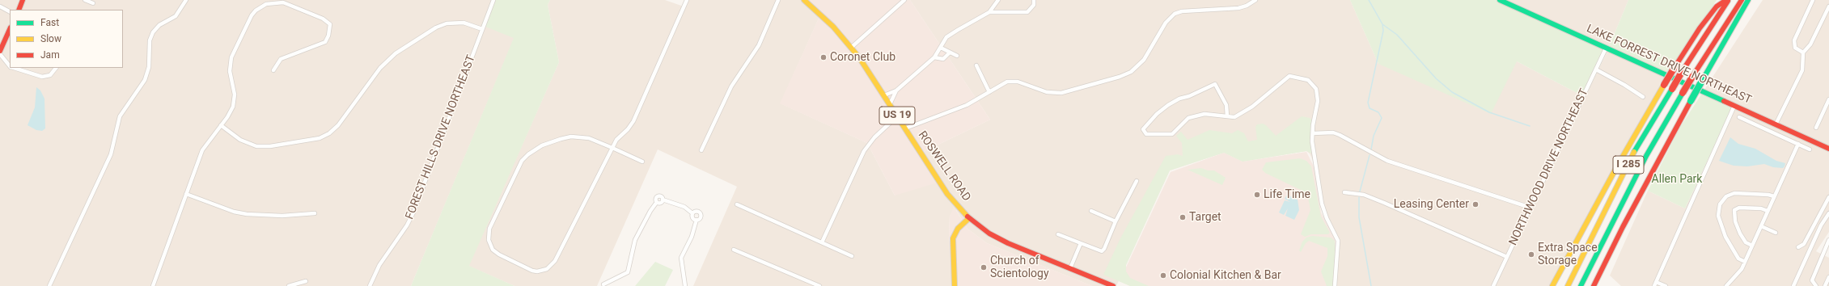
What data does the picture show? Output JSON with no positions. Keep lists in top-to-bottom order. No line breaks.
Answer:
{"streets":{"main road":["LAKE FORREST DRIVE NORTHEAST","US 19","I 285","ROSWELL ROAD"],"street":["FOREST HILLS DRIVE NORTHEAST","NORTHWOOD DRIVE NORTHEAST"]},"crossings":[["LAKE FORREST DRIVE NORTHEAST","NORTHWOOD DRIVE NORTHEAST"]],"parks":["Allen Park"],"places":["Coronet Club","Life Time","Leasing Center","Target","Extra Space Storage","Church of Scientology","Colonial Kitchen & Bar"],"legend":["Fast","Slow","Jam"]}
